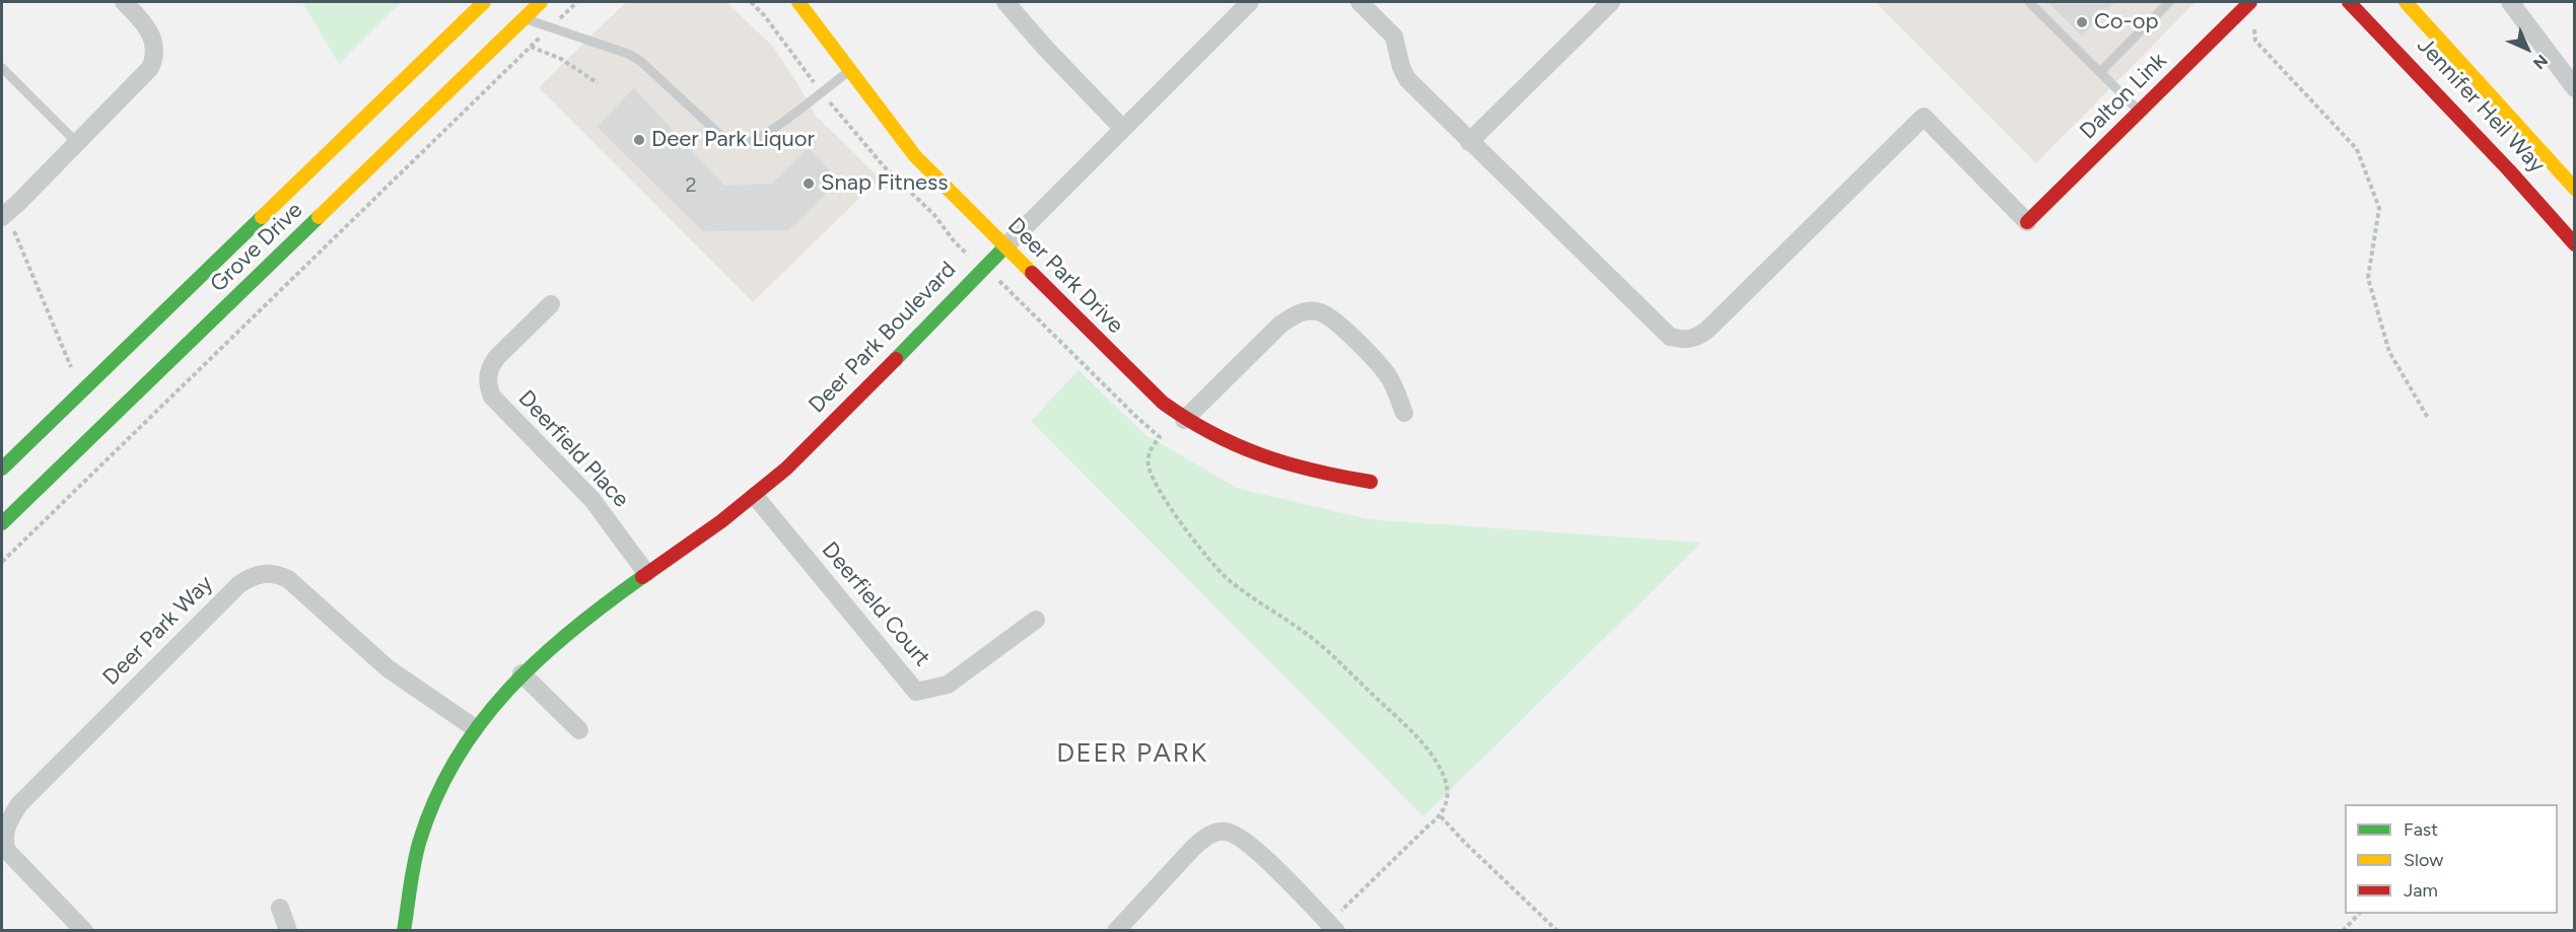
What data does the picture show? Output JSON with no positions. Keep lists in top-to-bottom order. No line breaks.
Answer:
{"streets":{"street":["Dalton Link","Jennifer Heil Way","Grove Drive","Deer Park Drive","Deer Park Boulevard","Deerfield Place","Deerfield Court","Deer Park Way"]},"crossings":[["Deer Park Drive","Deer Park Boulevard"],["Deer Park Boulevard","Deerfield Place"],["Deer Park Boulevard","Deerfield Court"],["Deer Park Boulevard","Deer Park Way"]],"districts":["DEER PARK"],"places":["Co-op","Deer Park Liquor","Snap Fitness"],"house_numbers":["2"],"legend":["Fast","Slow","Jam"],"north":"bottom right"}
